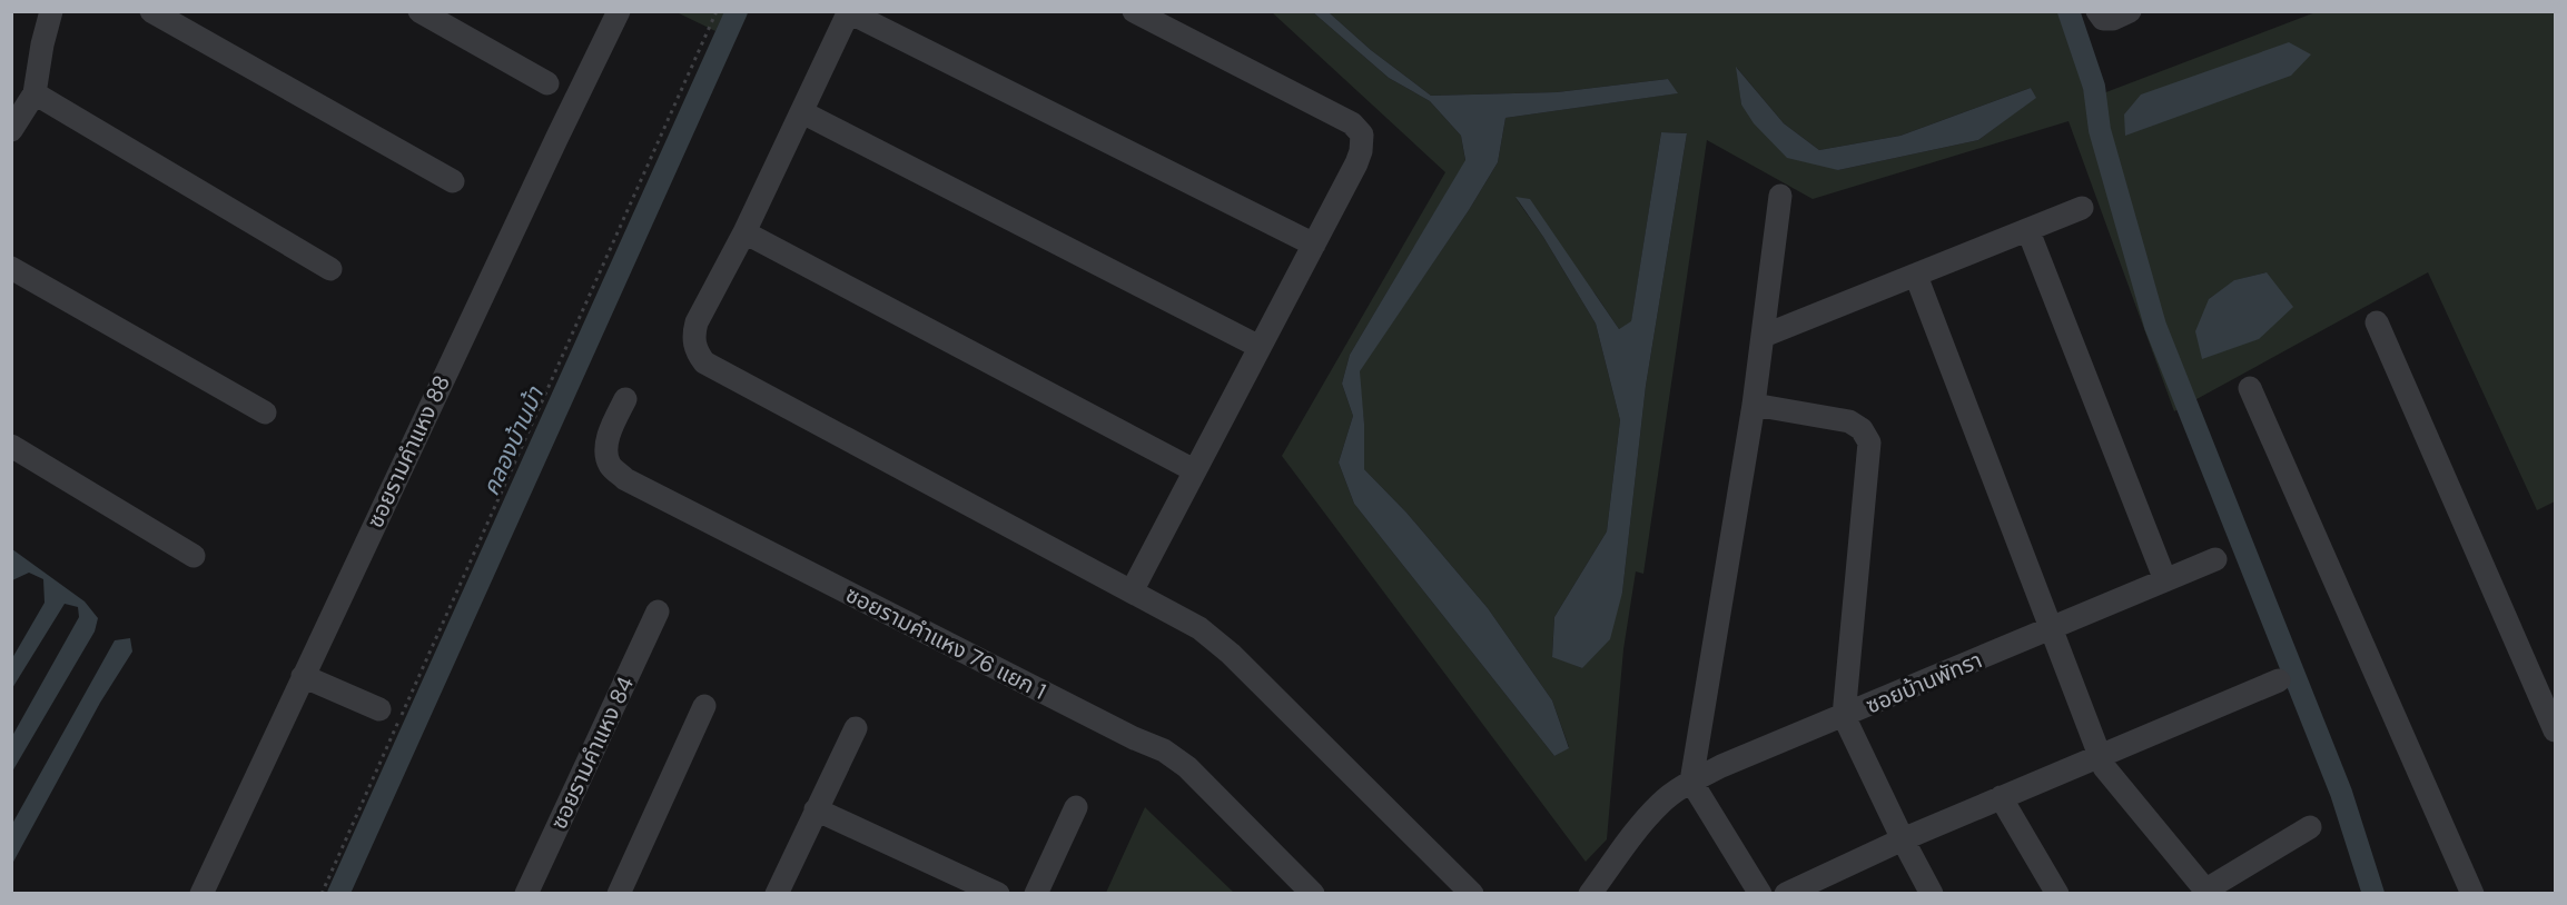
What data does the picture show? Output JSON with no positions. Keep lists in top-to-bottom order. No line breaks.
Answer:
{"streets":{"street":["ซอยรามคำแหง 88","ซอยรามคำแหง 76 แยก 1","ซอยบ้านพัทรา","ซอยรามคำแหง 84"]},"water":["คลองบ้านม้า"]}
